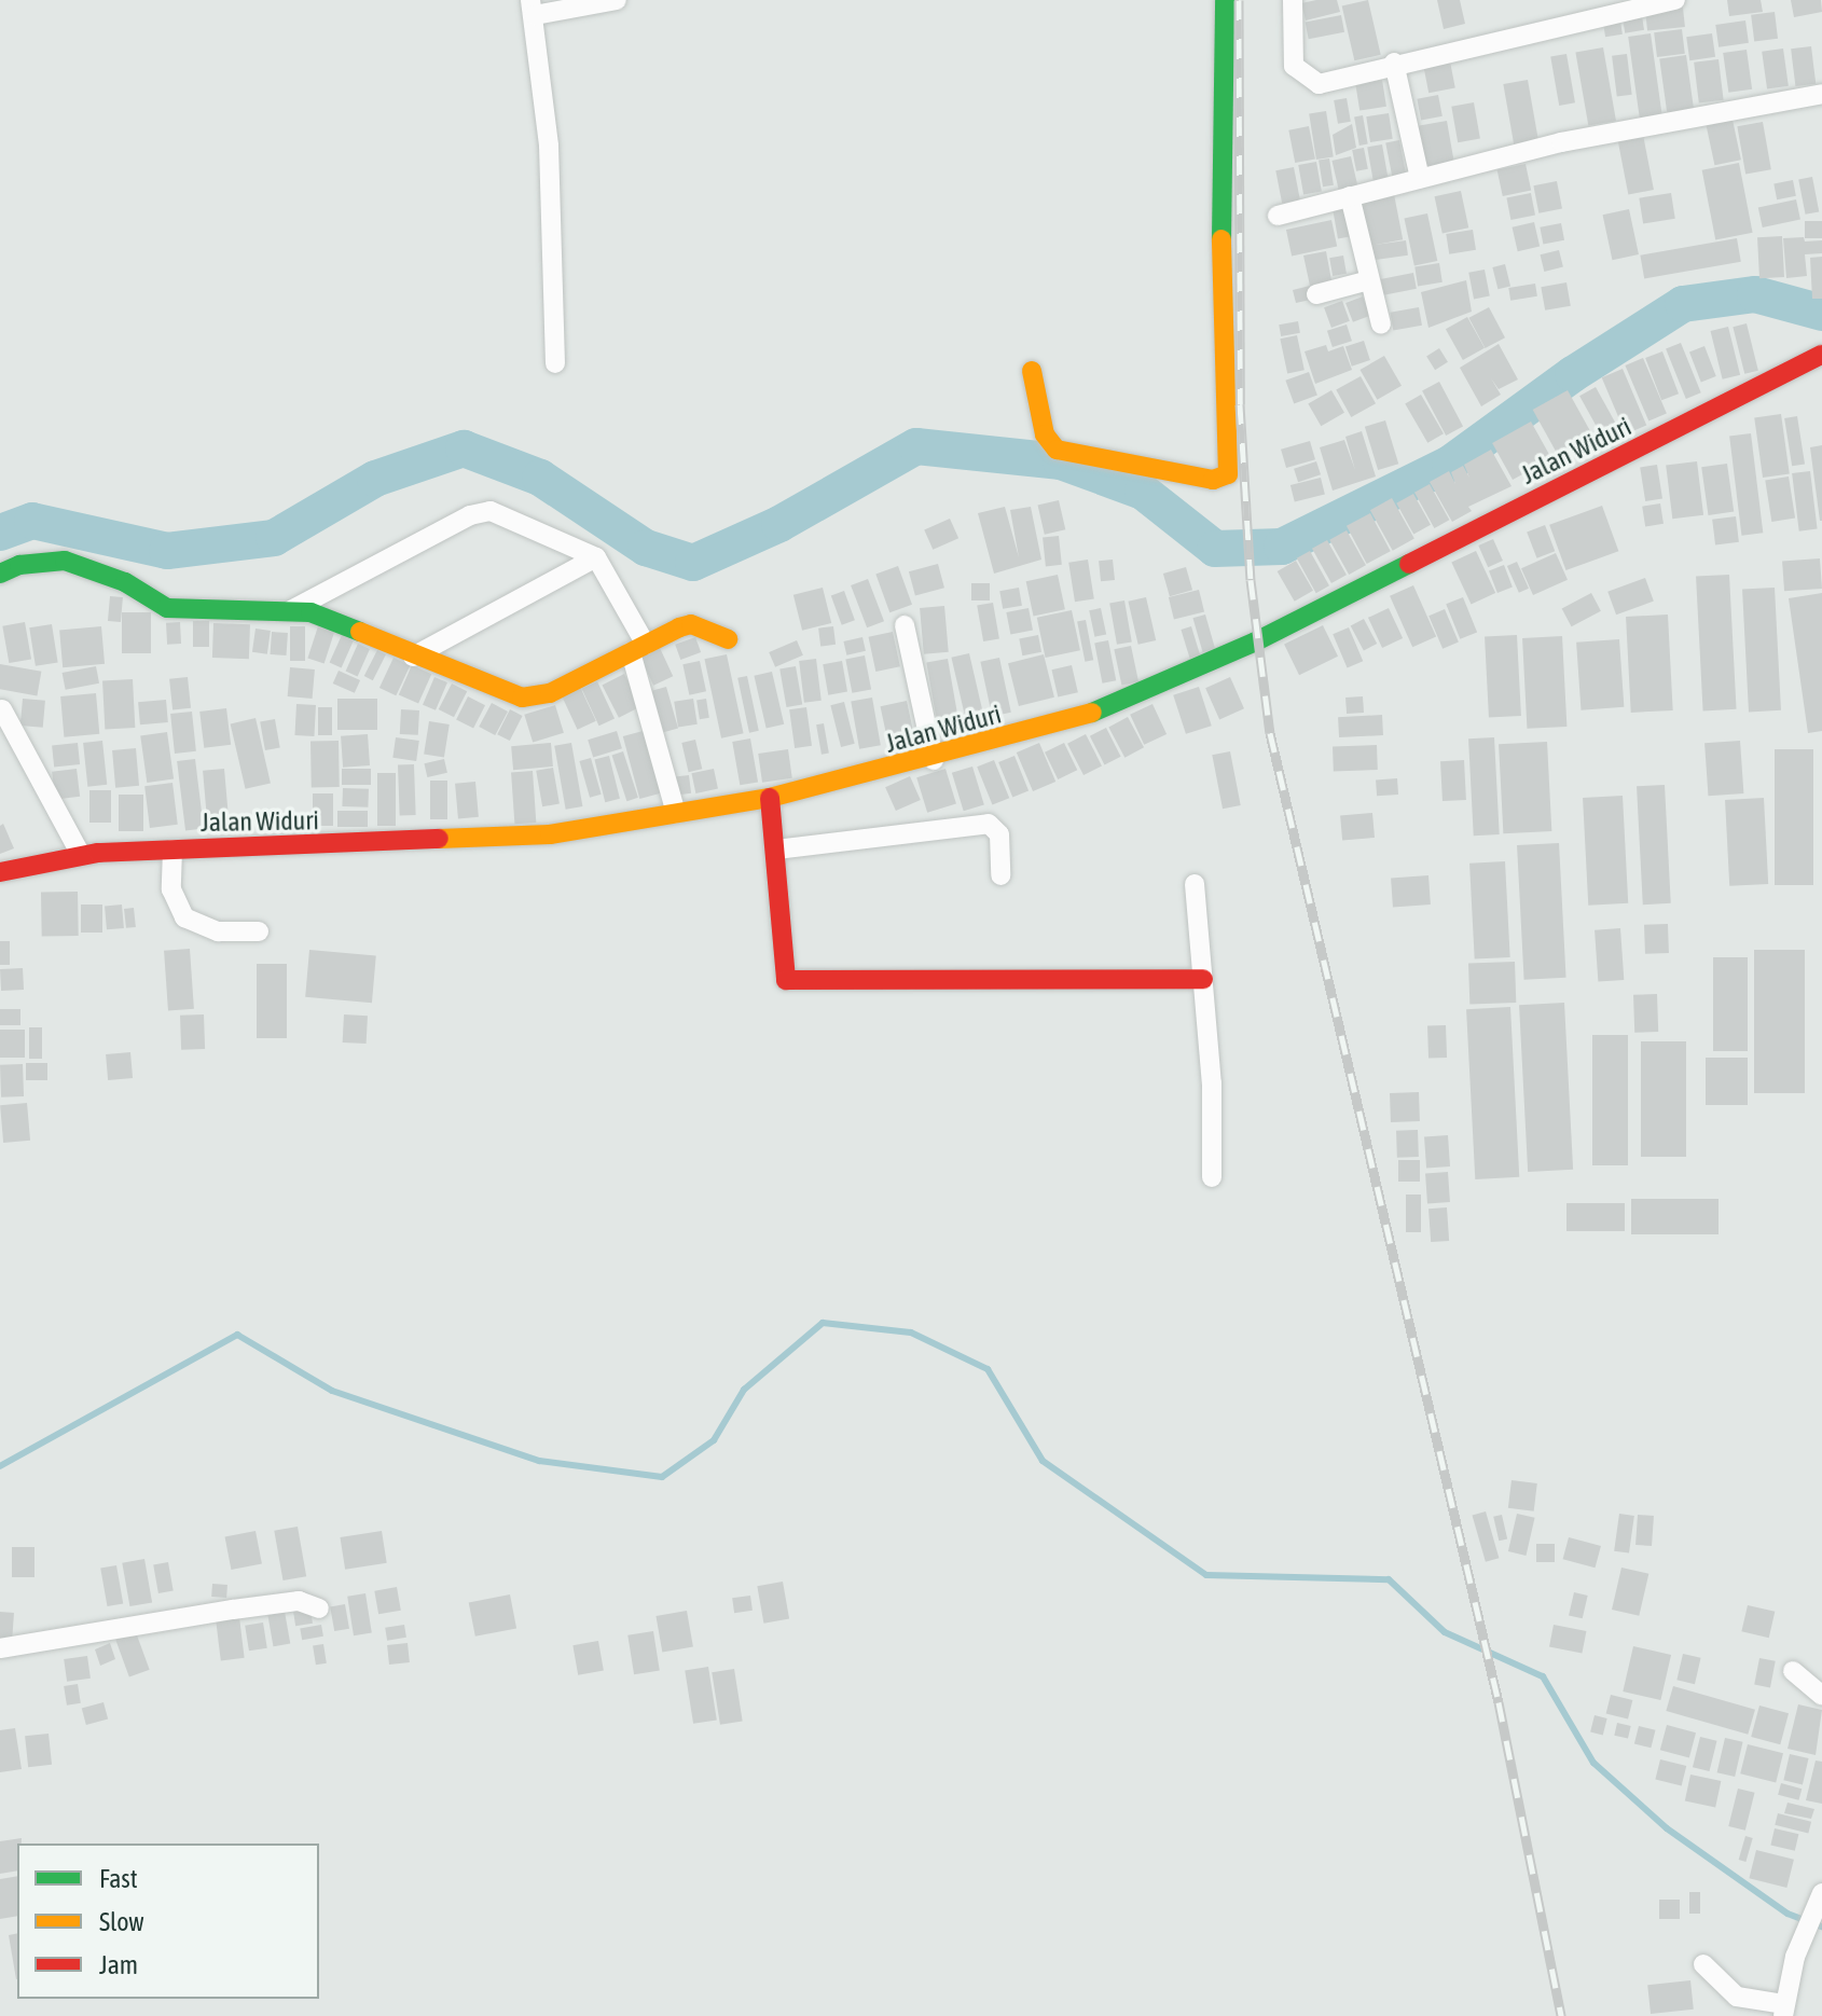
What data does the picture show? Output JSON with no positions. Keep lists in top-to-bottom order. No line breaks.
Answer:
{"streets":{"street":["Jalan Widuri"]},"legend":["Fast","Slow","Jam"]}
